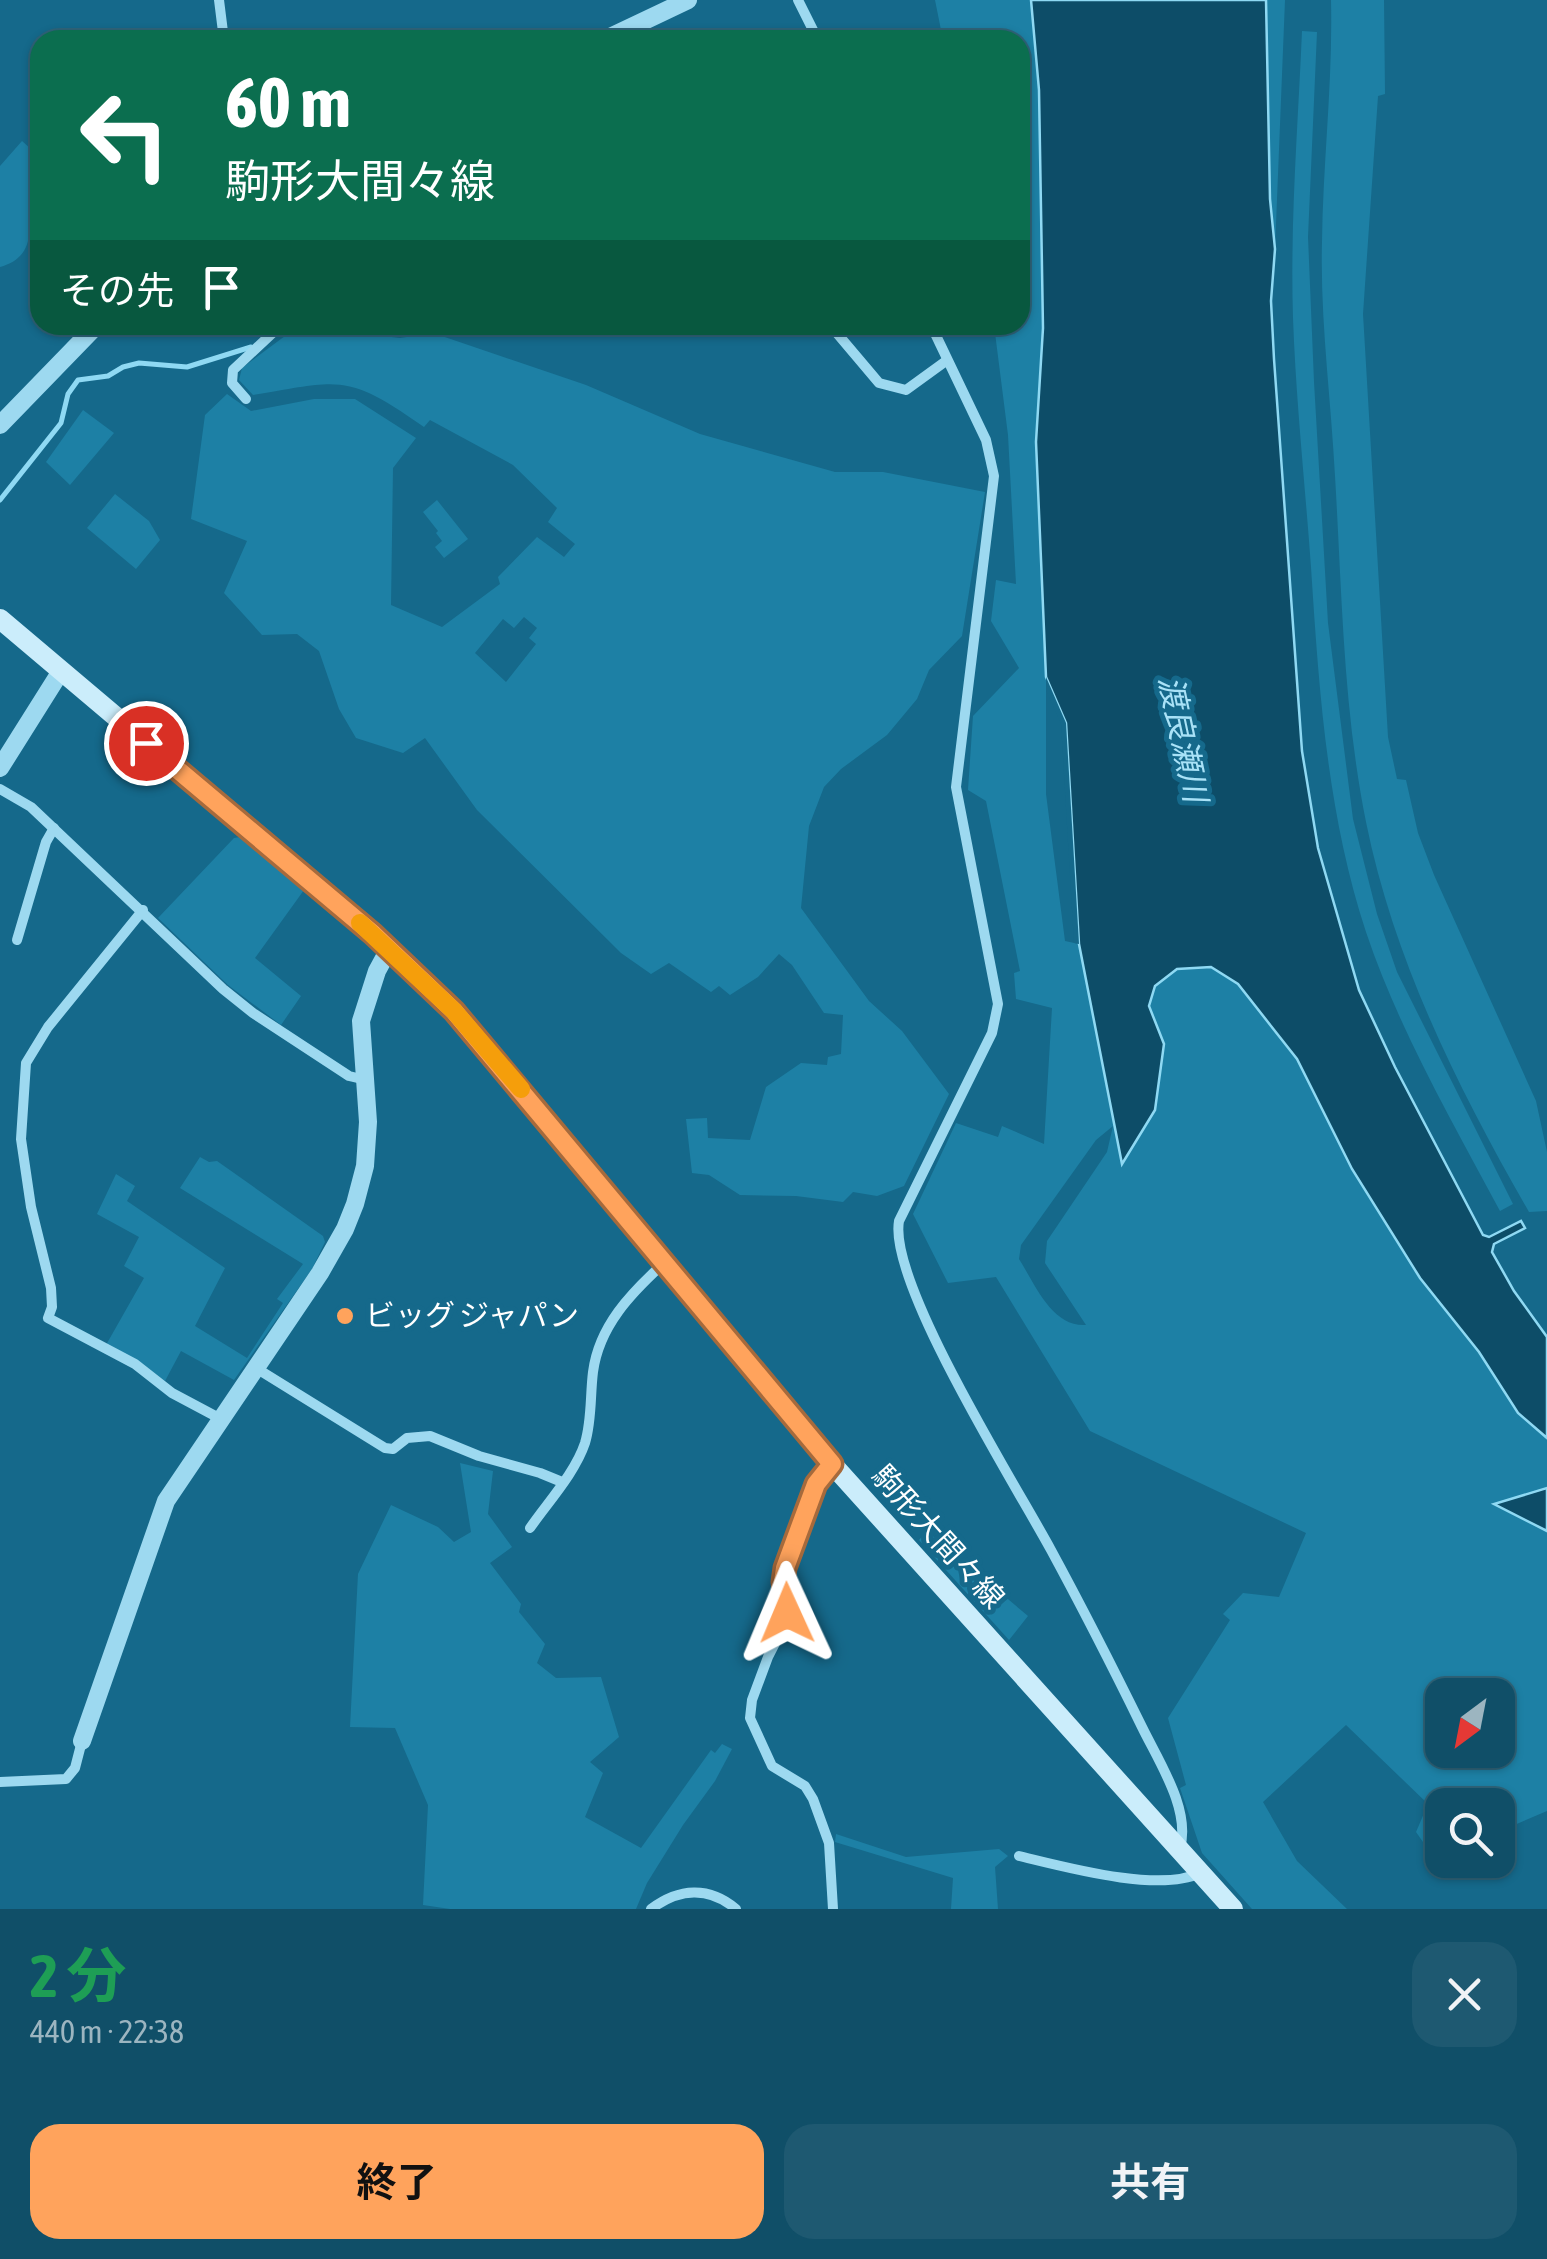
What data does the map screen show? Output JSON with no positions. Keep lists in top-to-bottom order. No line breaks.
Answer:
{"streets":{"main road":["駒形大間々線"]},"water":["渡良瀬川"],"places":["ビッグ ジャパン"],"north":"bottom left","page":{"turn":["60 m","駒形大間々線"],"then":"その先","heading":["2 分","440 m · 22:38"],"buttons":["終了","共有"]}}
